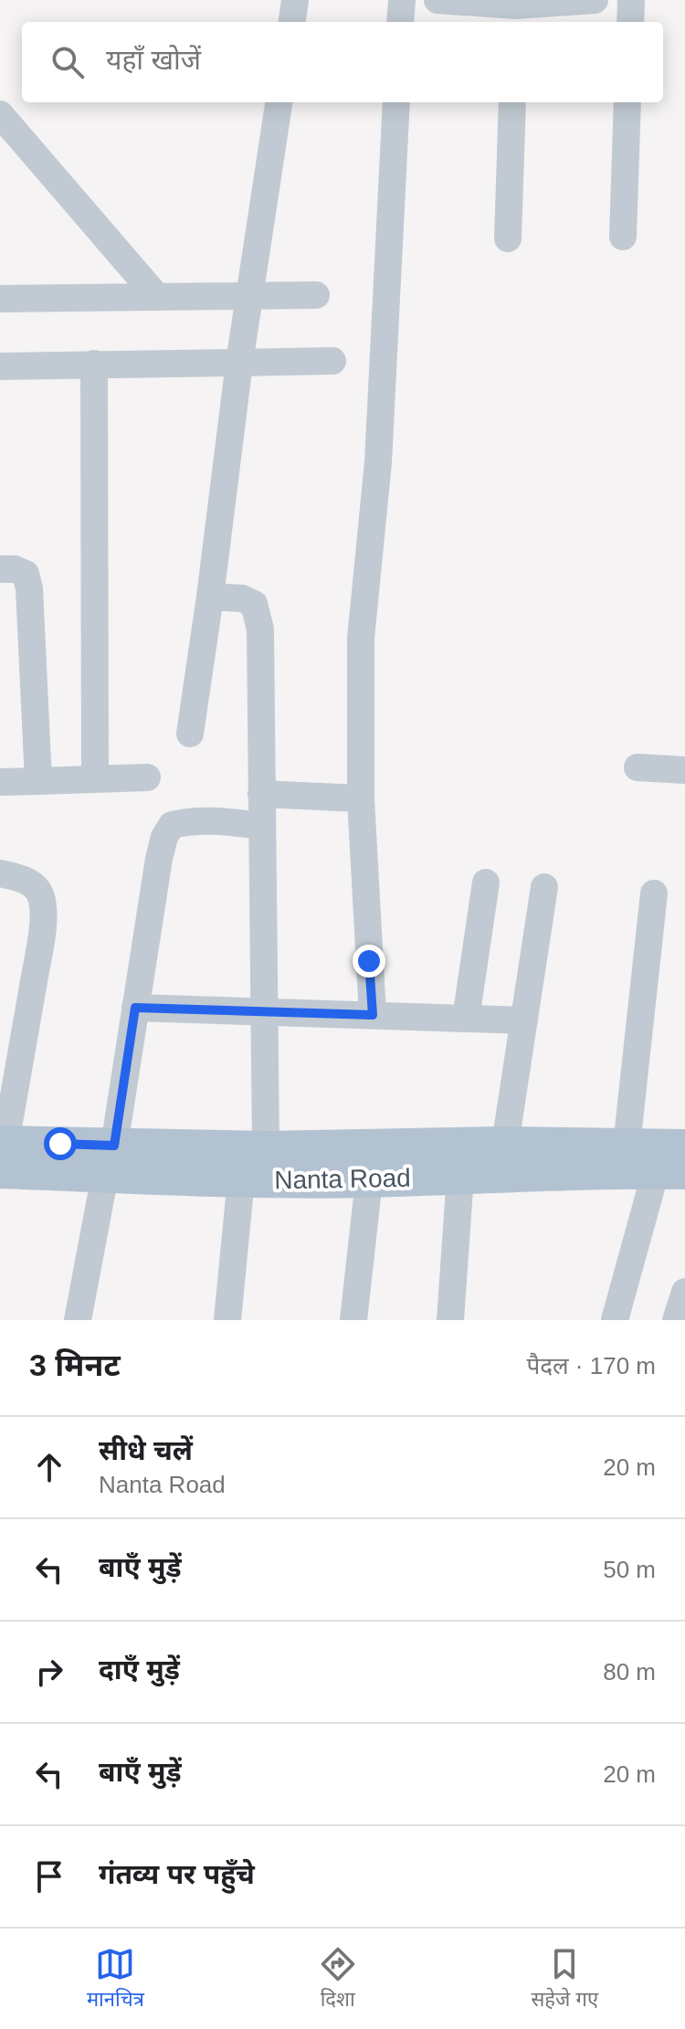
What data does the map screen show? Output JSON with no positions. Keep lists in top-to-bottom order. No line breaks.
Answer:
{"streets":{"main road":["Nanta Road"]},"page":{"search":"यहाँ खोजें","heading":["3 मिनट","पैदल · 170 m"],"list":[["सीधे चलें","Nanta Road","20 m"],["बाएँ मुड़ें","50 m"],["दाएँ मुड़ें","80 m"],["बाएँ मुड़ें","20 m"],"गंतव्य पर पहुँचे"],"nav":["मानचित्र","दिशा","सहेजे गए"]}}
